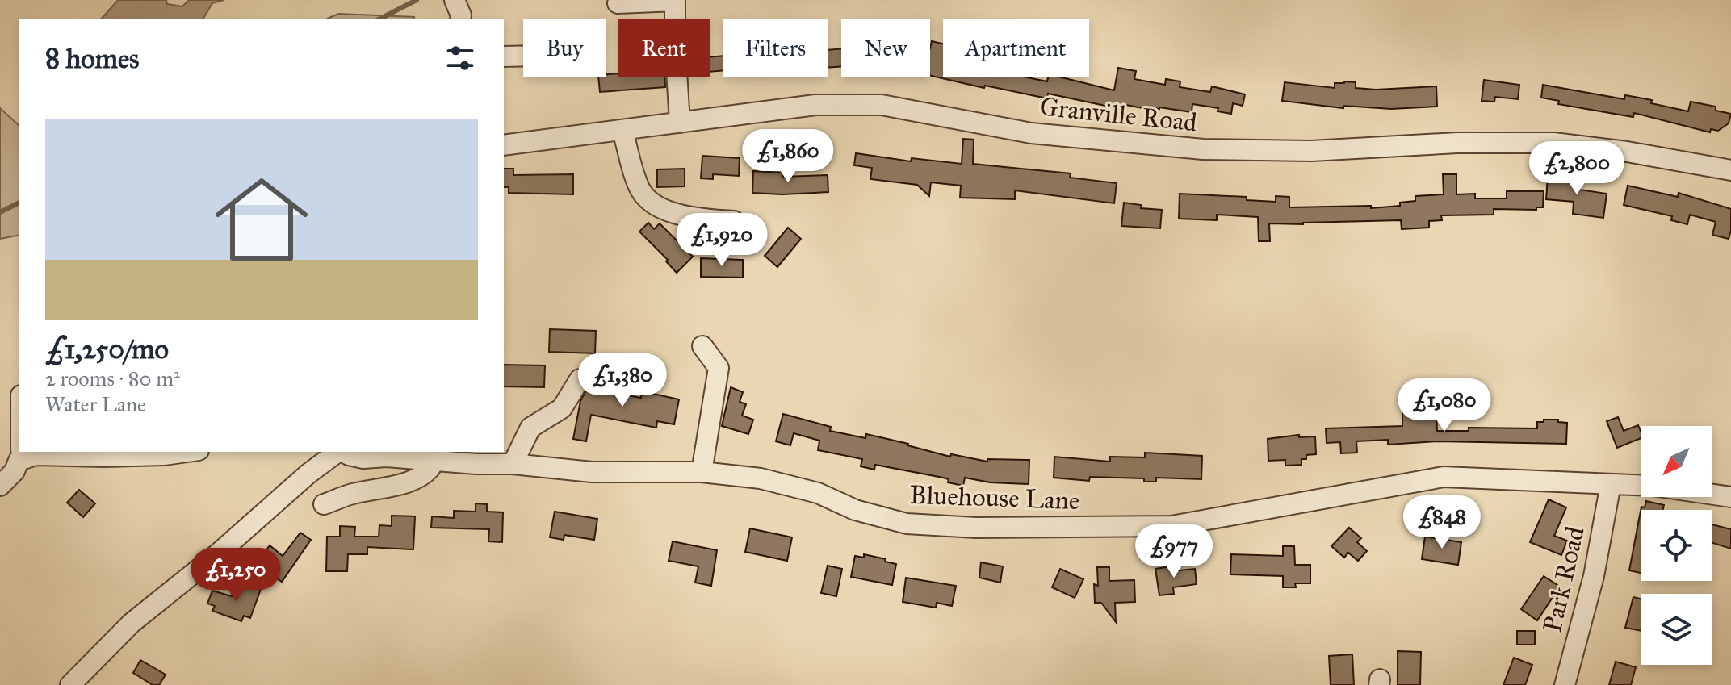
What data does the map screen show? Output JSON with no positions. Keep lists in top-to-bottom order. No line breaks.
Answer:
{"streets":{"street":["Granville Road","Bluehouse Lane","Park Road"]},"crossings":[["Bluehouse Lane","Park Road"]],"north":"bottom left","page":{"chip":["Buy","Rent","Filters","New","Apartment"],"heading":"8 homes","list":[{"name":"£1,250/mo","note":"2 rooms · 80 m² · Water Lane"}],"price":["£1,860","£2,800","£1,920","£1,380","£1,080","£848","£977","£1,250"]}}
